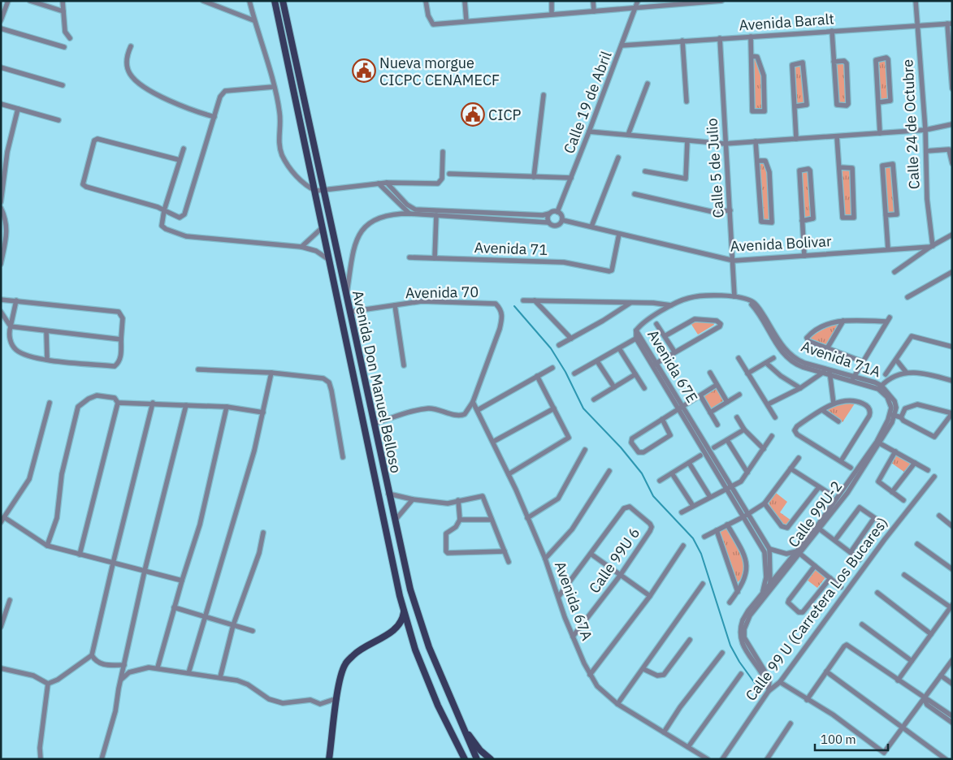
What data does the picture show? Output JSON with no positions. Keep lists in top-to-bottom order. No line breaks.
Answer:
{"streets":{"main road":["Avenida Don Manuel Belloso"],"street":["Avenida Baralt","Calle 19 de Abril","Calle 24 de Octubre","Calle 5 de Julio","Avenida Bolivar","Avenida 71","Avenida 70","Avenida 71A","Avenida 67E","Calle 99U-2","Calle 99U 6","Avenida 67A","Calle 99 U (Carretera Los Bucares)"]},"crossings":[["Avenida Baralt","Calle 19 de Abril"],["Avenida Baralt","Calle 24 de Octubre"],["Avenida Baralt","Calle 5 de Julio"],["Calle 19 de Abril","Avenida Bolivar"],["Calle 24 de Octubre","Avenida Bolivar"],["Calle 5 de Julio","Avenida Bolivar"],["Calle 5 de Julio","Avenida 71A"],["Avenida Bolivar","Avenida 71"],["Avenida 70","Avenida Don Manuel Belloso"],["Avenida 70","Avenida 67A"],["Avenida 71A","Calle 99U-2"],["Avenida 67E","Calle 99U-2"],["Calle 99U-2","Calle 99 U (Carretera Los Bucares)"],["Calle 99U 6","Avenida 67A"]],"places":{"public building":["Nueva morgue CICPC CENAMECF","CICP"]},"scale_bar":"100 m"}
